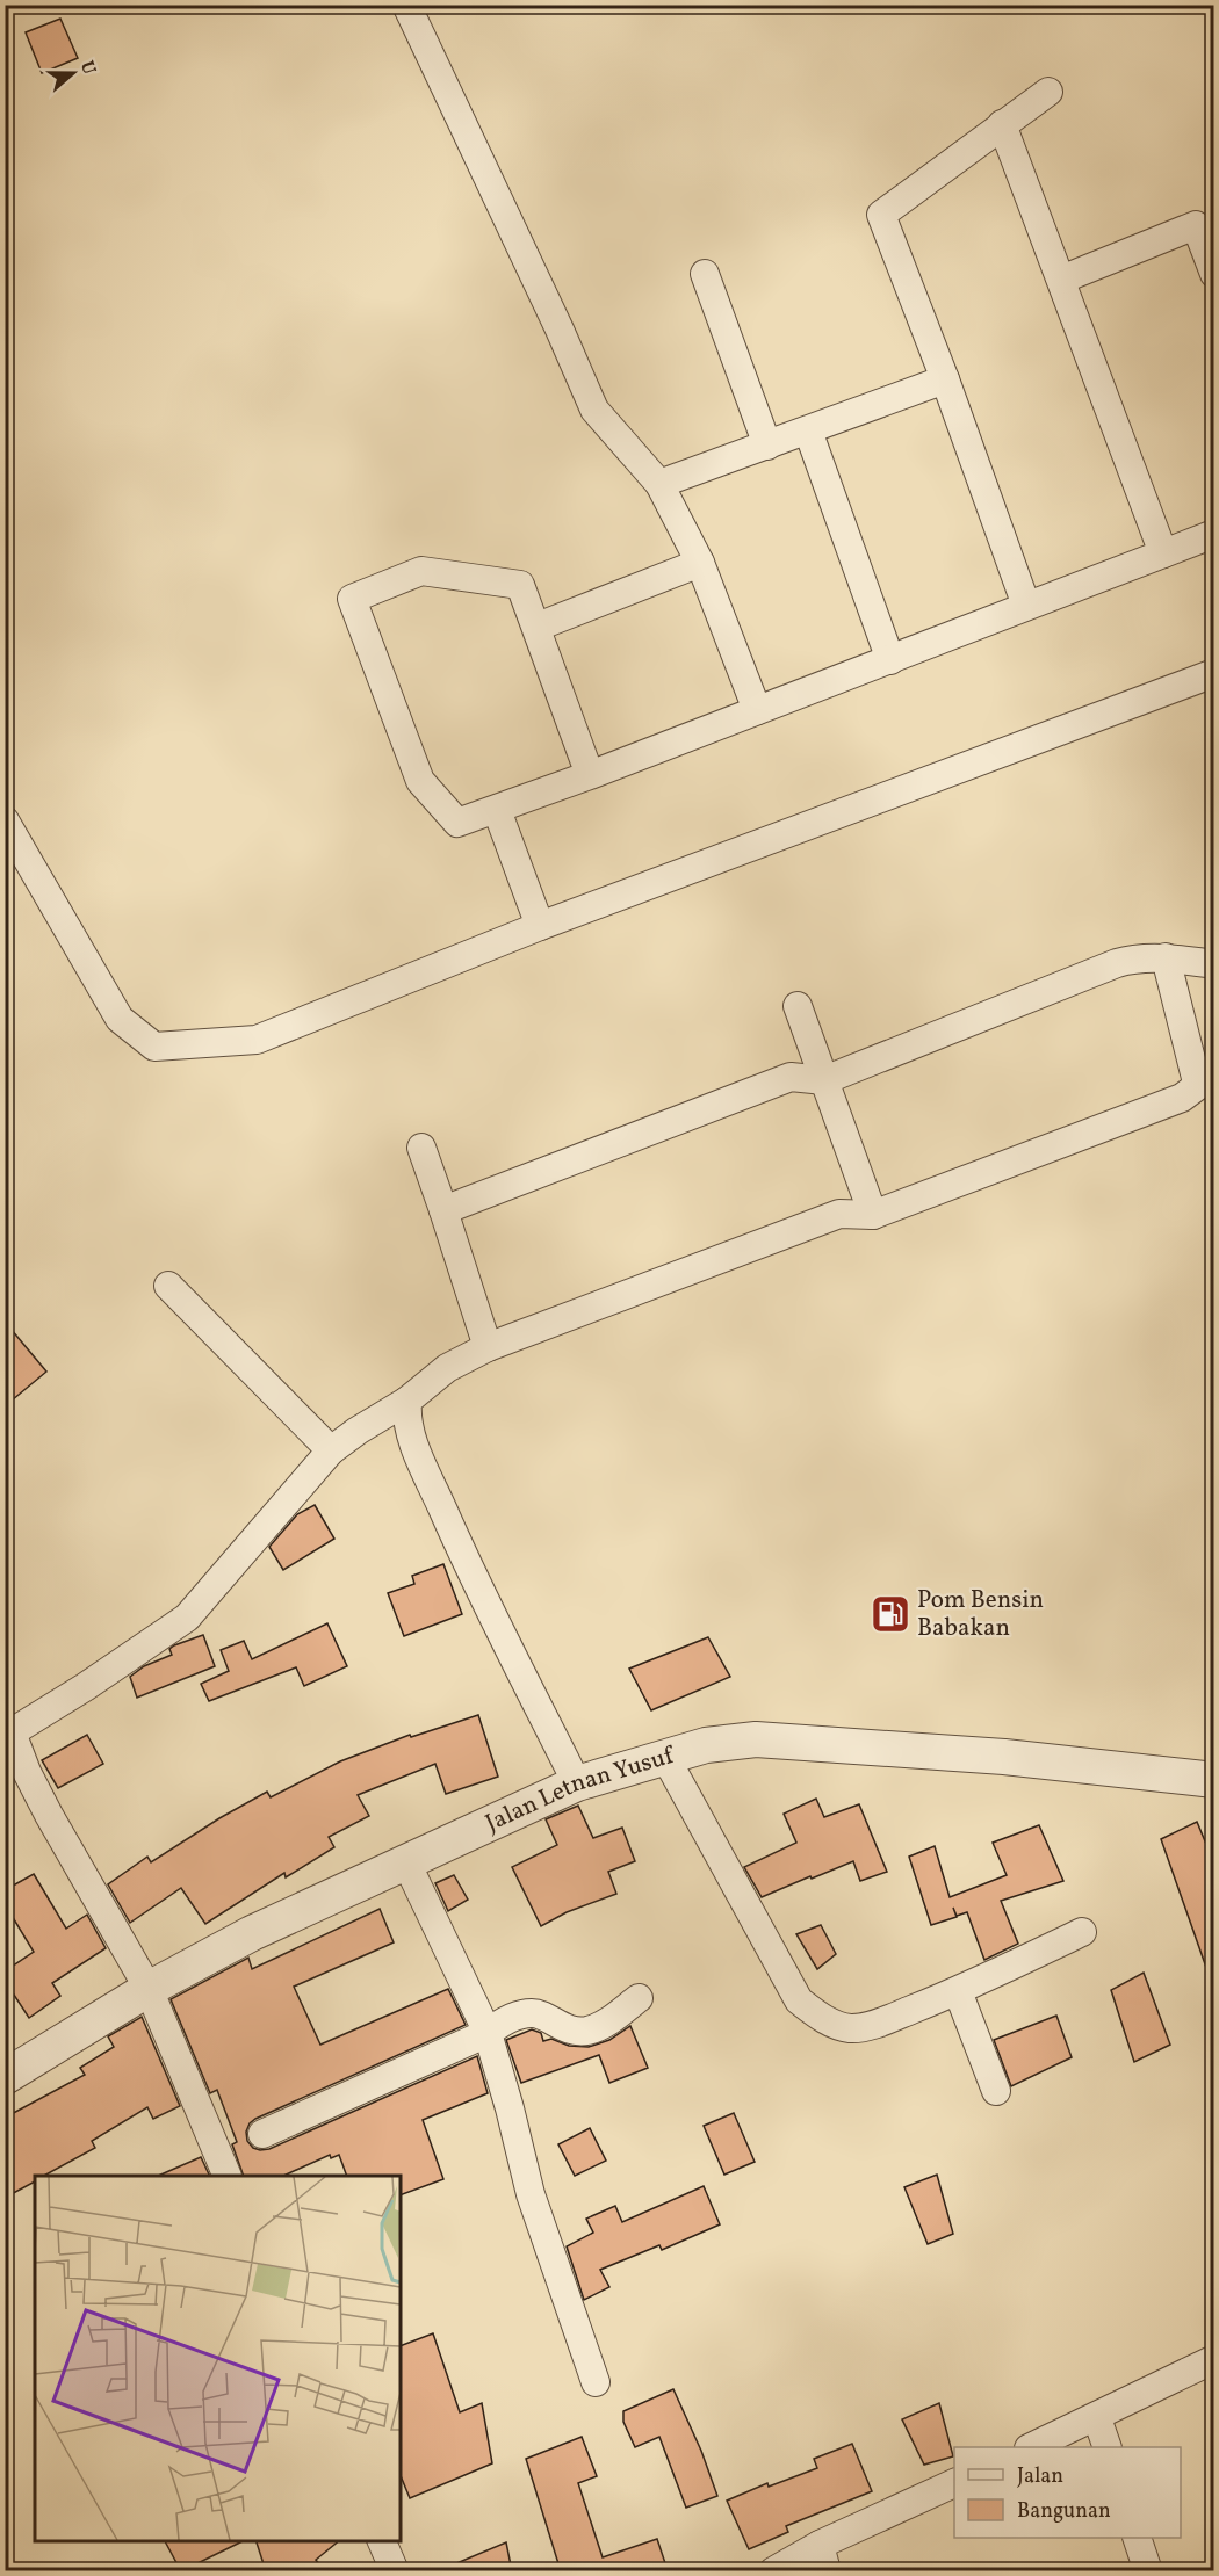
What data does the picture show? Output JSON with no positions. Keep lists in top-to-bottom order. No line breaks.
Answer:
{"streets":{"street":["Jalan Letnan Yusuf"]},"places":{"fuel station":["Pom Bensin Babakan"]},"legend":["Jalan","Bangunan"],"north":"right"}
